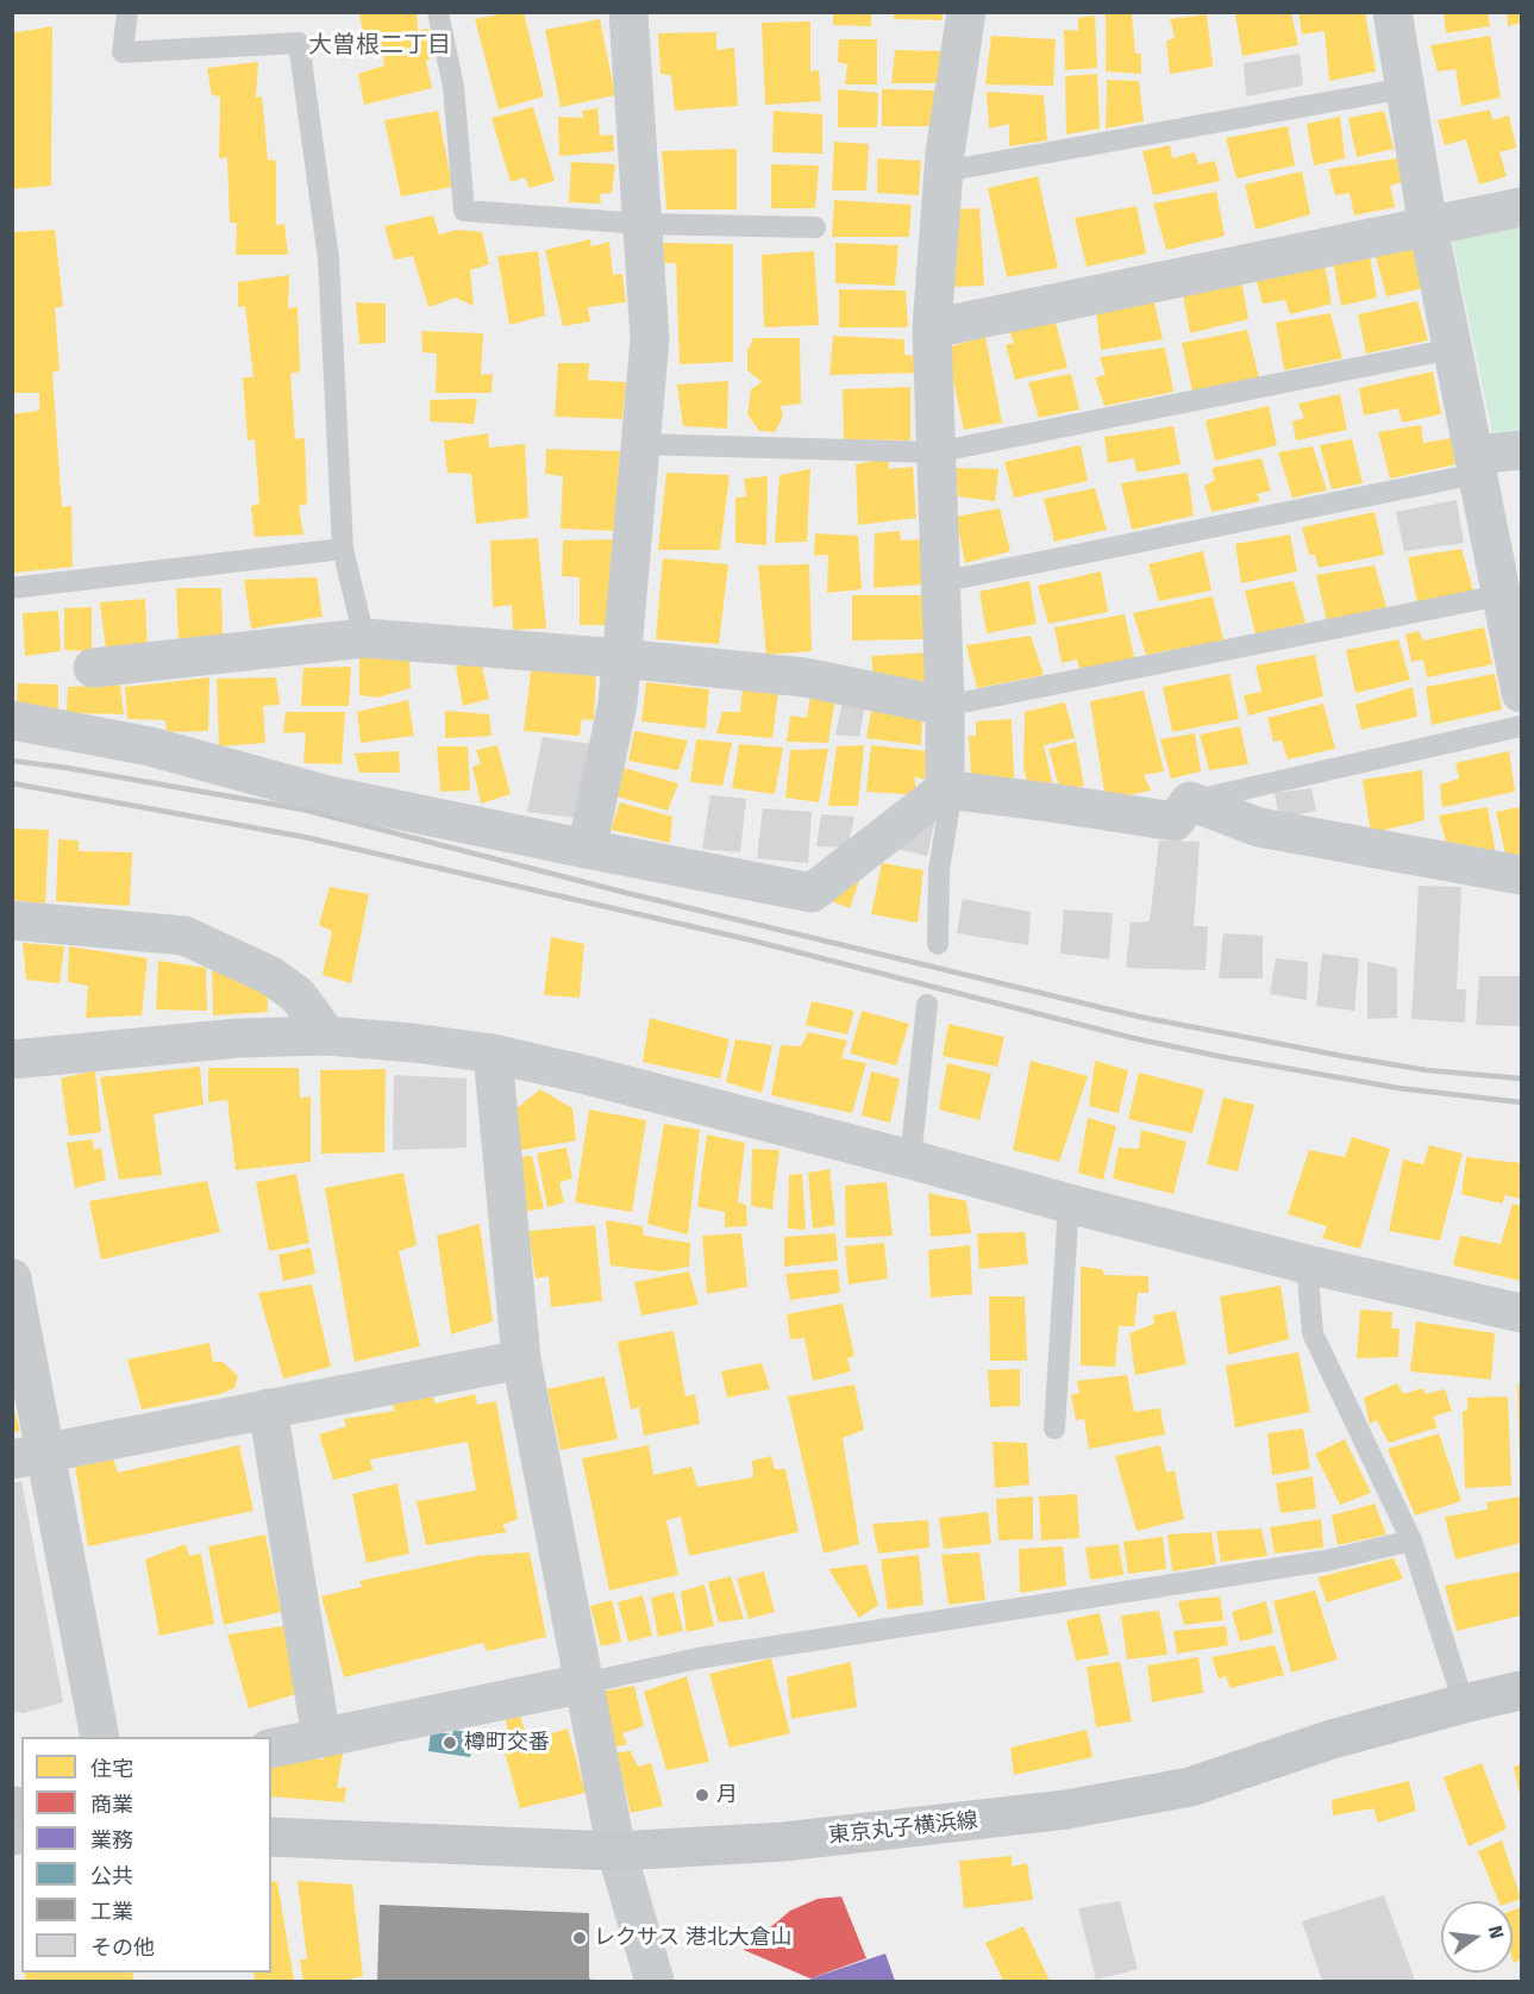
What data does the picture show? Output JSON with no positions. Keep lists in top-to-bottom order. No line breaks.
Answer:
{"streets":{"main road":["東京丸子横浜線"]},"districts":["大曽根二丁目"],"places":["樽町交番","月","レクサス 港北大倉山"],"legend":["住宅","商業","業務","公共","工業","その他"],"north":"right"}
